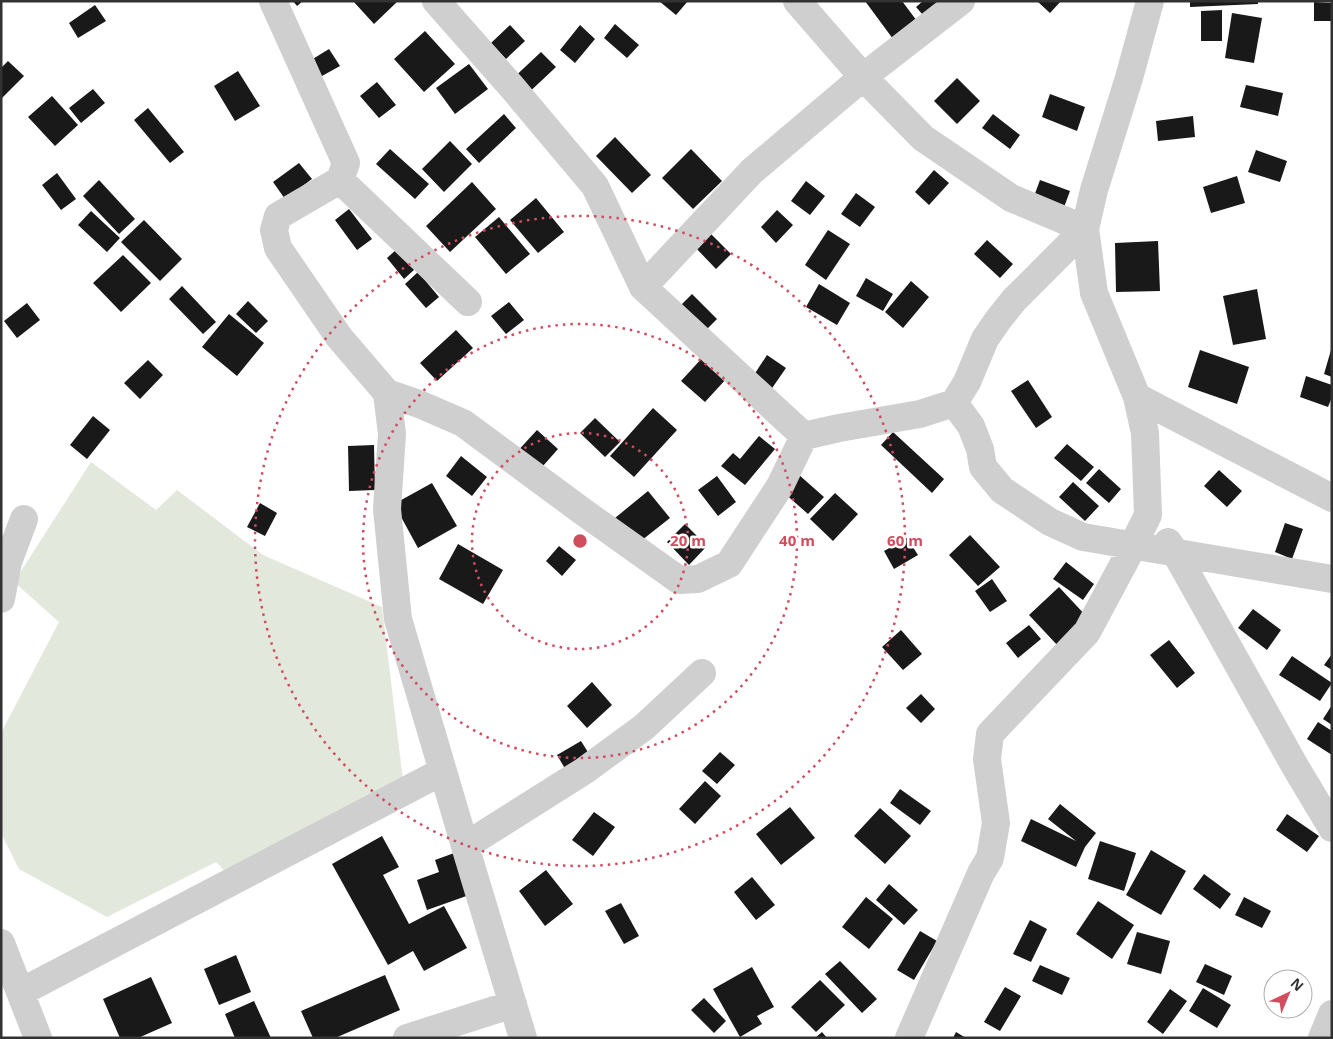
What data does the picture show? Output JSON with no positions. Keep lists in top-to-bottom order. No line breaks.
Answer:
{"north":"top right","rings":["20 m","40 m","60 m"]}
